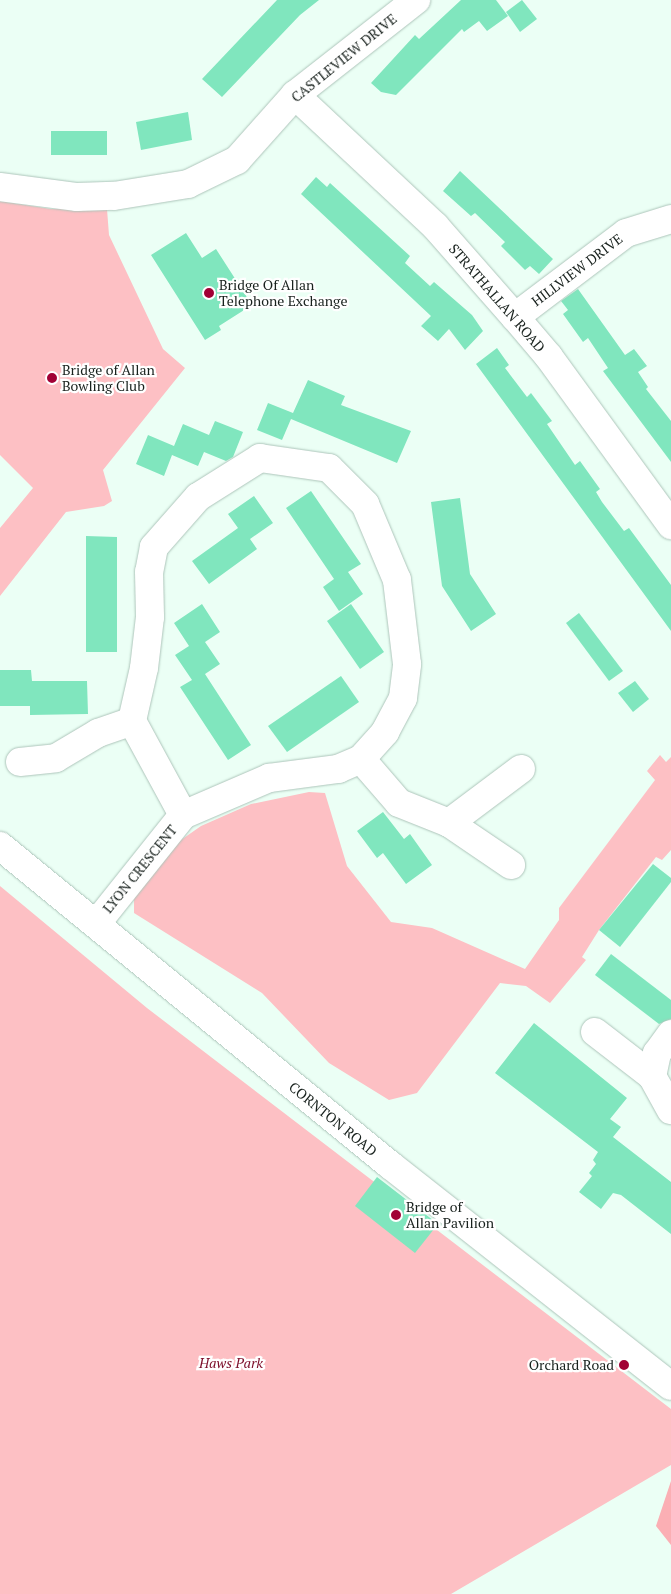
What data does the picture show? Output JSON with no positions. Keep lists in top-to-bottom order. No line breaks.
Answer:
{"streets":{"street":["CASTLEVIEW DRIVE","HILLVIEW DRIVE","STRATHALLAN ROAD","LYON CRESCENT","CORNTON ROAD"]},"crossings":[["CASTLEVIEW DRIVE","STRATHALLAN ROAD"],["HILLVIEW DRIVE","STRATHALLAN ROAD"],["LYON CRESCENT","CORNTON ROAD"]],"parks":["Haws Park"],"places":["Bridge Of Allan Telephone Exchange","Bridge of Allan Bowling Club","Bridge of Allan Pavilion","Orchard Road"]}
